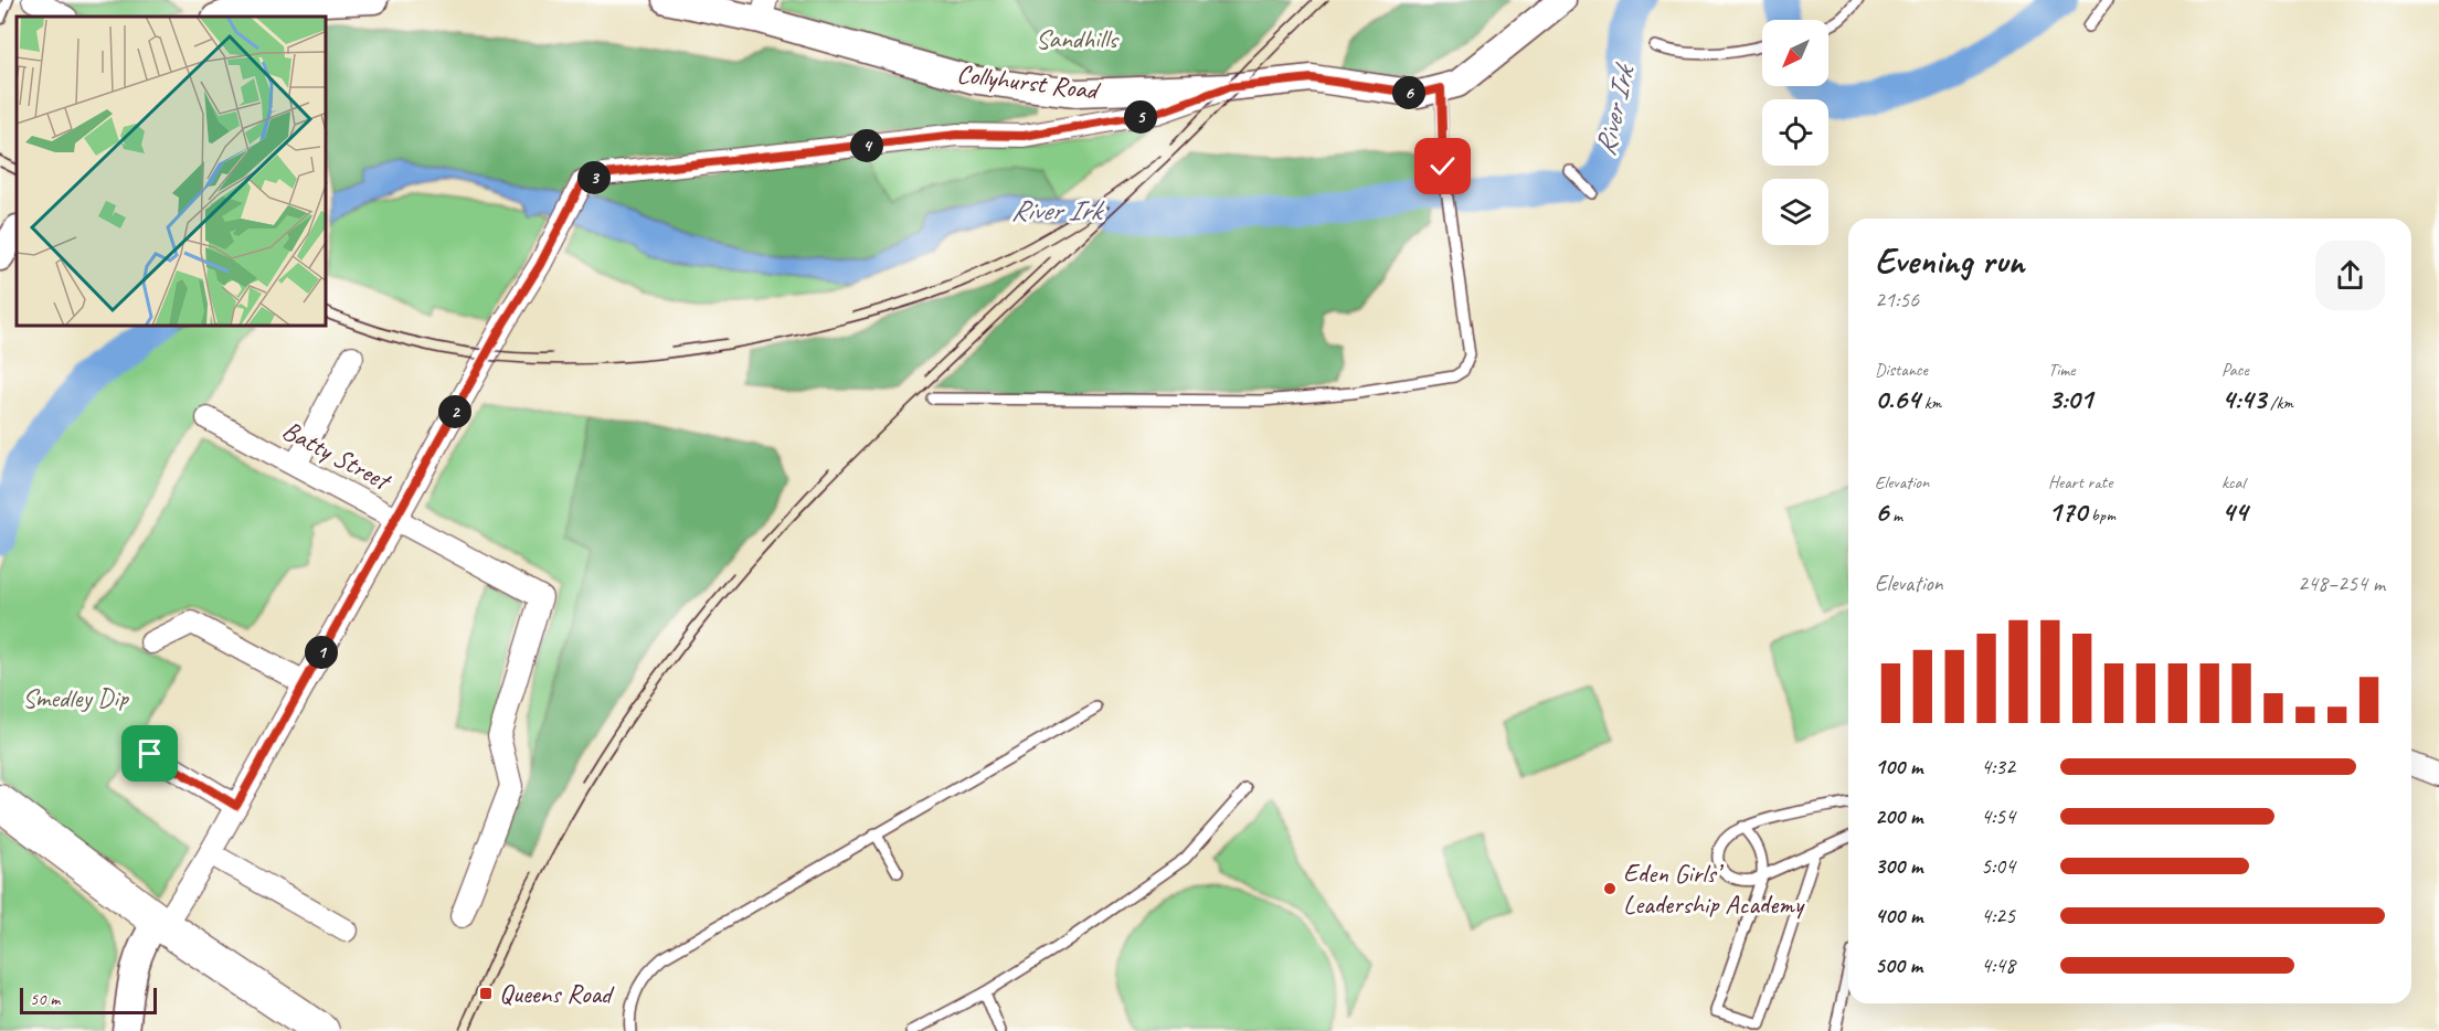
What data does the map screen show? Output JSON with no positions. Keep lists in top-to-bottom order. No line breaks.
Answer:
{"streets":{"street":["Collyhurst Road","Batty Street"]},"water":["River Irk"],"parks":["Sandhills","Smedley Dip"],"places":{"other":["Eden Girls’ Leadership Academy"],"transit":["Queens Road"]},"scale_bar":"50 m","north":"bottom left","page":{"pins":["6","5","4","3","2","1"],"heading":["Evening run","21:56"],"stats":[["Distance","0.64 km"],["Time","3:01"],["Pace","4:43 /km"],["Elevation","6 m"],["Heart rate","170 bpm"],["kcal","44"]],"chart":["Elevation","248–254 m"],"list":[{"name":"100 m","note":"4:32"},{"name":"200 m","note":"4:54"},{"name":"300 m","note":"5:04"},{"name":"400 m","note":"4:25"},{"name":"500 m","note":"4:48"}],"scale":"50 m"}}
